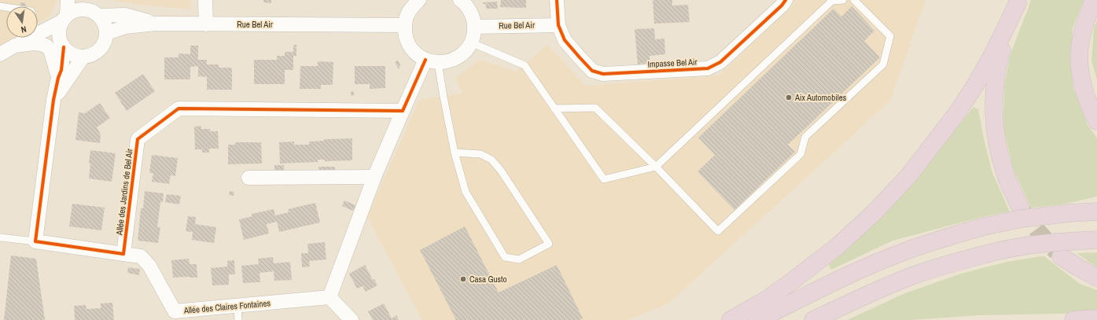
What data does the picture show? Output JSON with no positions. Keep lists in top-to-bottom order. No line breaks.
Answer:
{"streets":{"street":["Rue Bel Air","Impasse Bel Air","Allée des Jardins de Bel Air","Allée des Claires Fontaines"]},"crossings":[["Rue Bel Air","Impasse Bel Air"],["Allée des Jardins de Bel Air","Allée des Claires Fontaines"]],"places":["Aix Automobiles","Casa Gusto"],"north":"bottom"}
